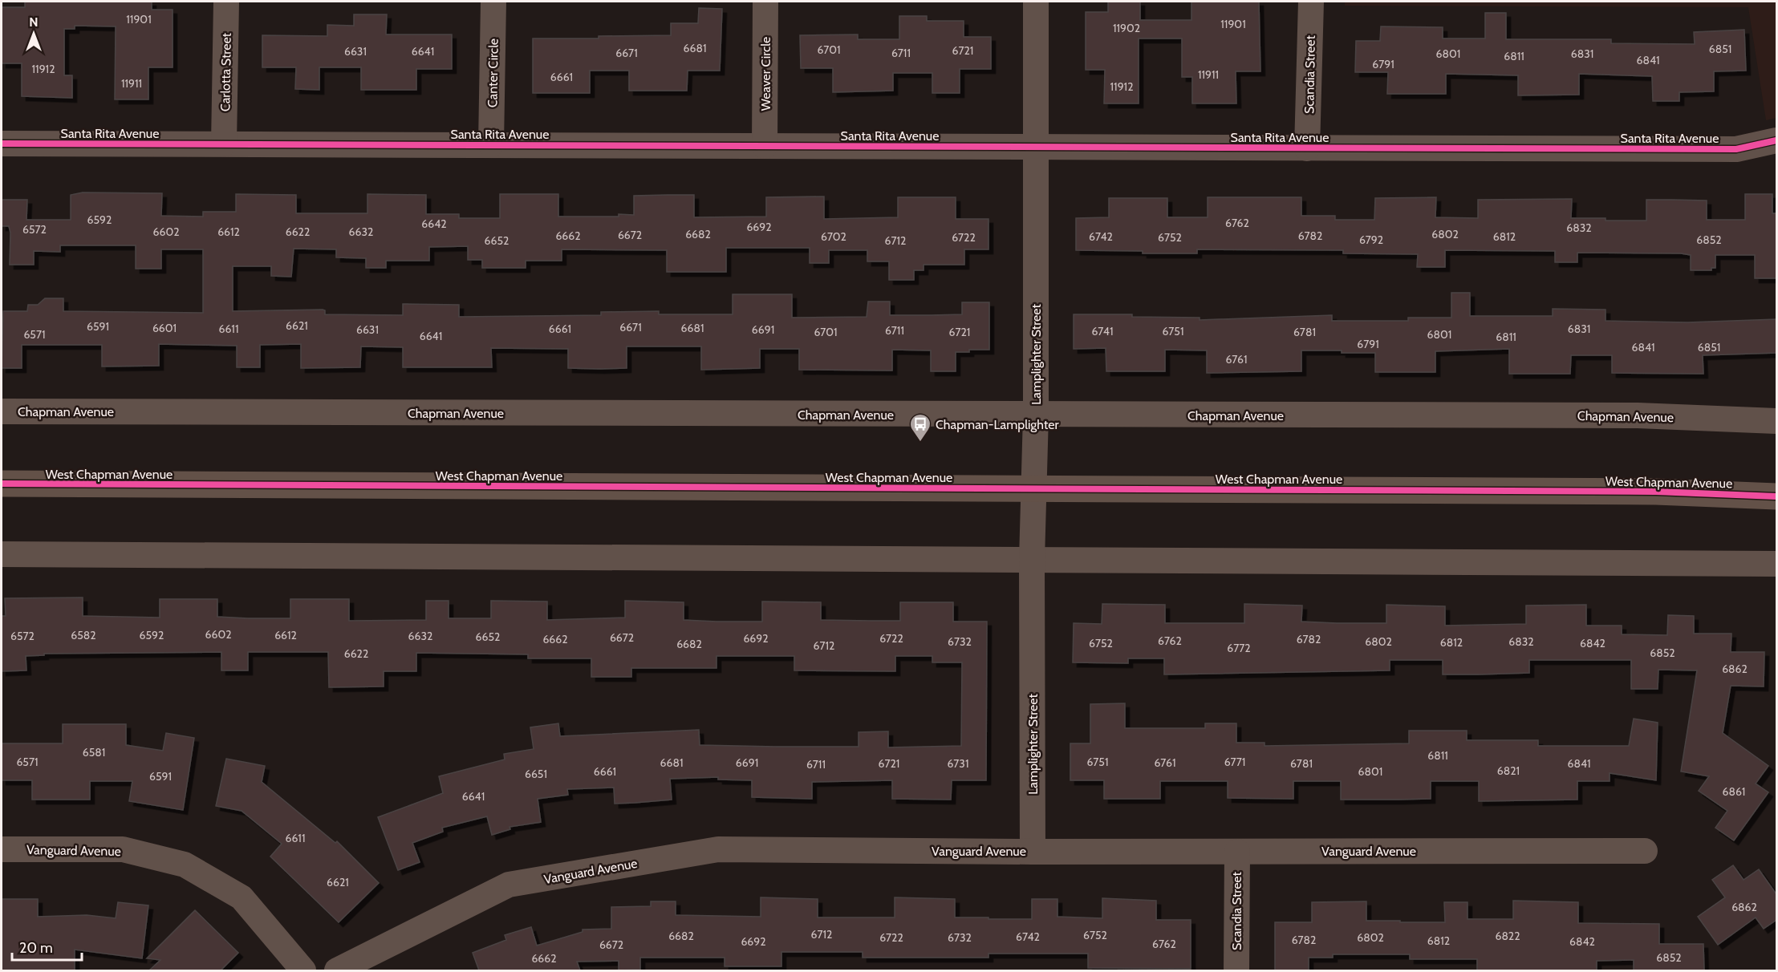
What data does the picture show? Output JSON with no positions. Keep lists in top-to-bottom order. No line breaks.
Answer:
{"streets":{"main road":["West Chapman Avenue"],"street":["Carlotta Street","Canter Circle","Weaver Circle","Scandia Street","Santa Rita Avenue","Lamplighter Street","Chapman Avenue","Vanguard Avenue"]},"crossings":[["Carlotta Street","Santa Rita Avenue"],["Canter Circle","Santa Rita Avenue"],["Weaver Circle","Santa Rita Avenue"],["Scandia Street","Santa Rita Avenue"],["Scandia Street","Vanguard Avenue"],["Santa Rita Avenue","Lamplighter Street"],["Lamplighter Street","Chapman Avenue"],["Lamplighter Street","West Chapman Avenue"],["Lamplighter Street","Vanguard Avenue"]],"places":{"bus stop":["Chapman-Lamplighter"]},"house_numbers":["11901","11901","11902","6681","6851","6701","6721","6631","6641","6671","6711","6801","6831","6811","6841","6791","11912","11911","6661","11911","11912","6592","6762","6642","6692","6832","6572","6602","6612","6622","6632","6682","6802","6672","6662","6782","6702","6742","6812","6722","6752","6792","6852","6652","6712","6621","6591","6671","6601","6681","6611","6661","6831","6631","6691","6711","6741","6751","6701","6721","6781","6571","6801","6641","6811","6791","6841","6851","6761","6602","6582","6592","6612","6572","6632","6652","6672","6692","6722","6662","6782","6762","6732","6802","6832","6812","6752","6842","6682","6712","6772","6852","6622","6862","6581","6811","6571","6751","6771","6681","6691","6761","6721","6731","6781","6841","6711","6821","6661","6801","6651","6591","6861","6641","6611","6621","6862","6712","6752","6682","6822","6742","6722","6732","6802","6782","6812","6692","6842","6762","6672","6852","6662"],"scale_bar":"20 m","north":"top"}
